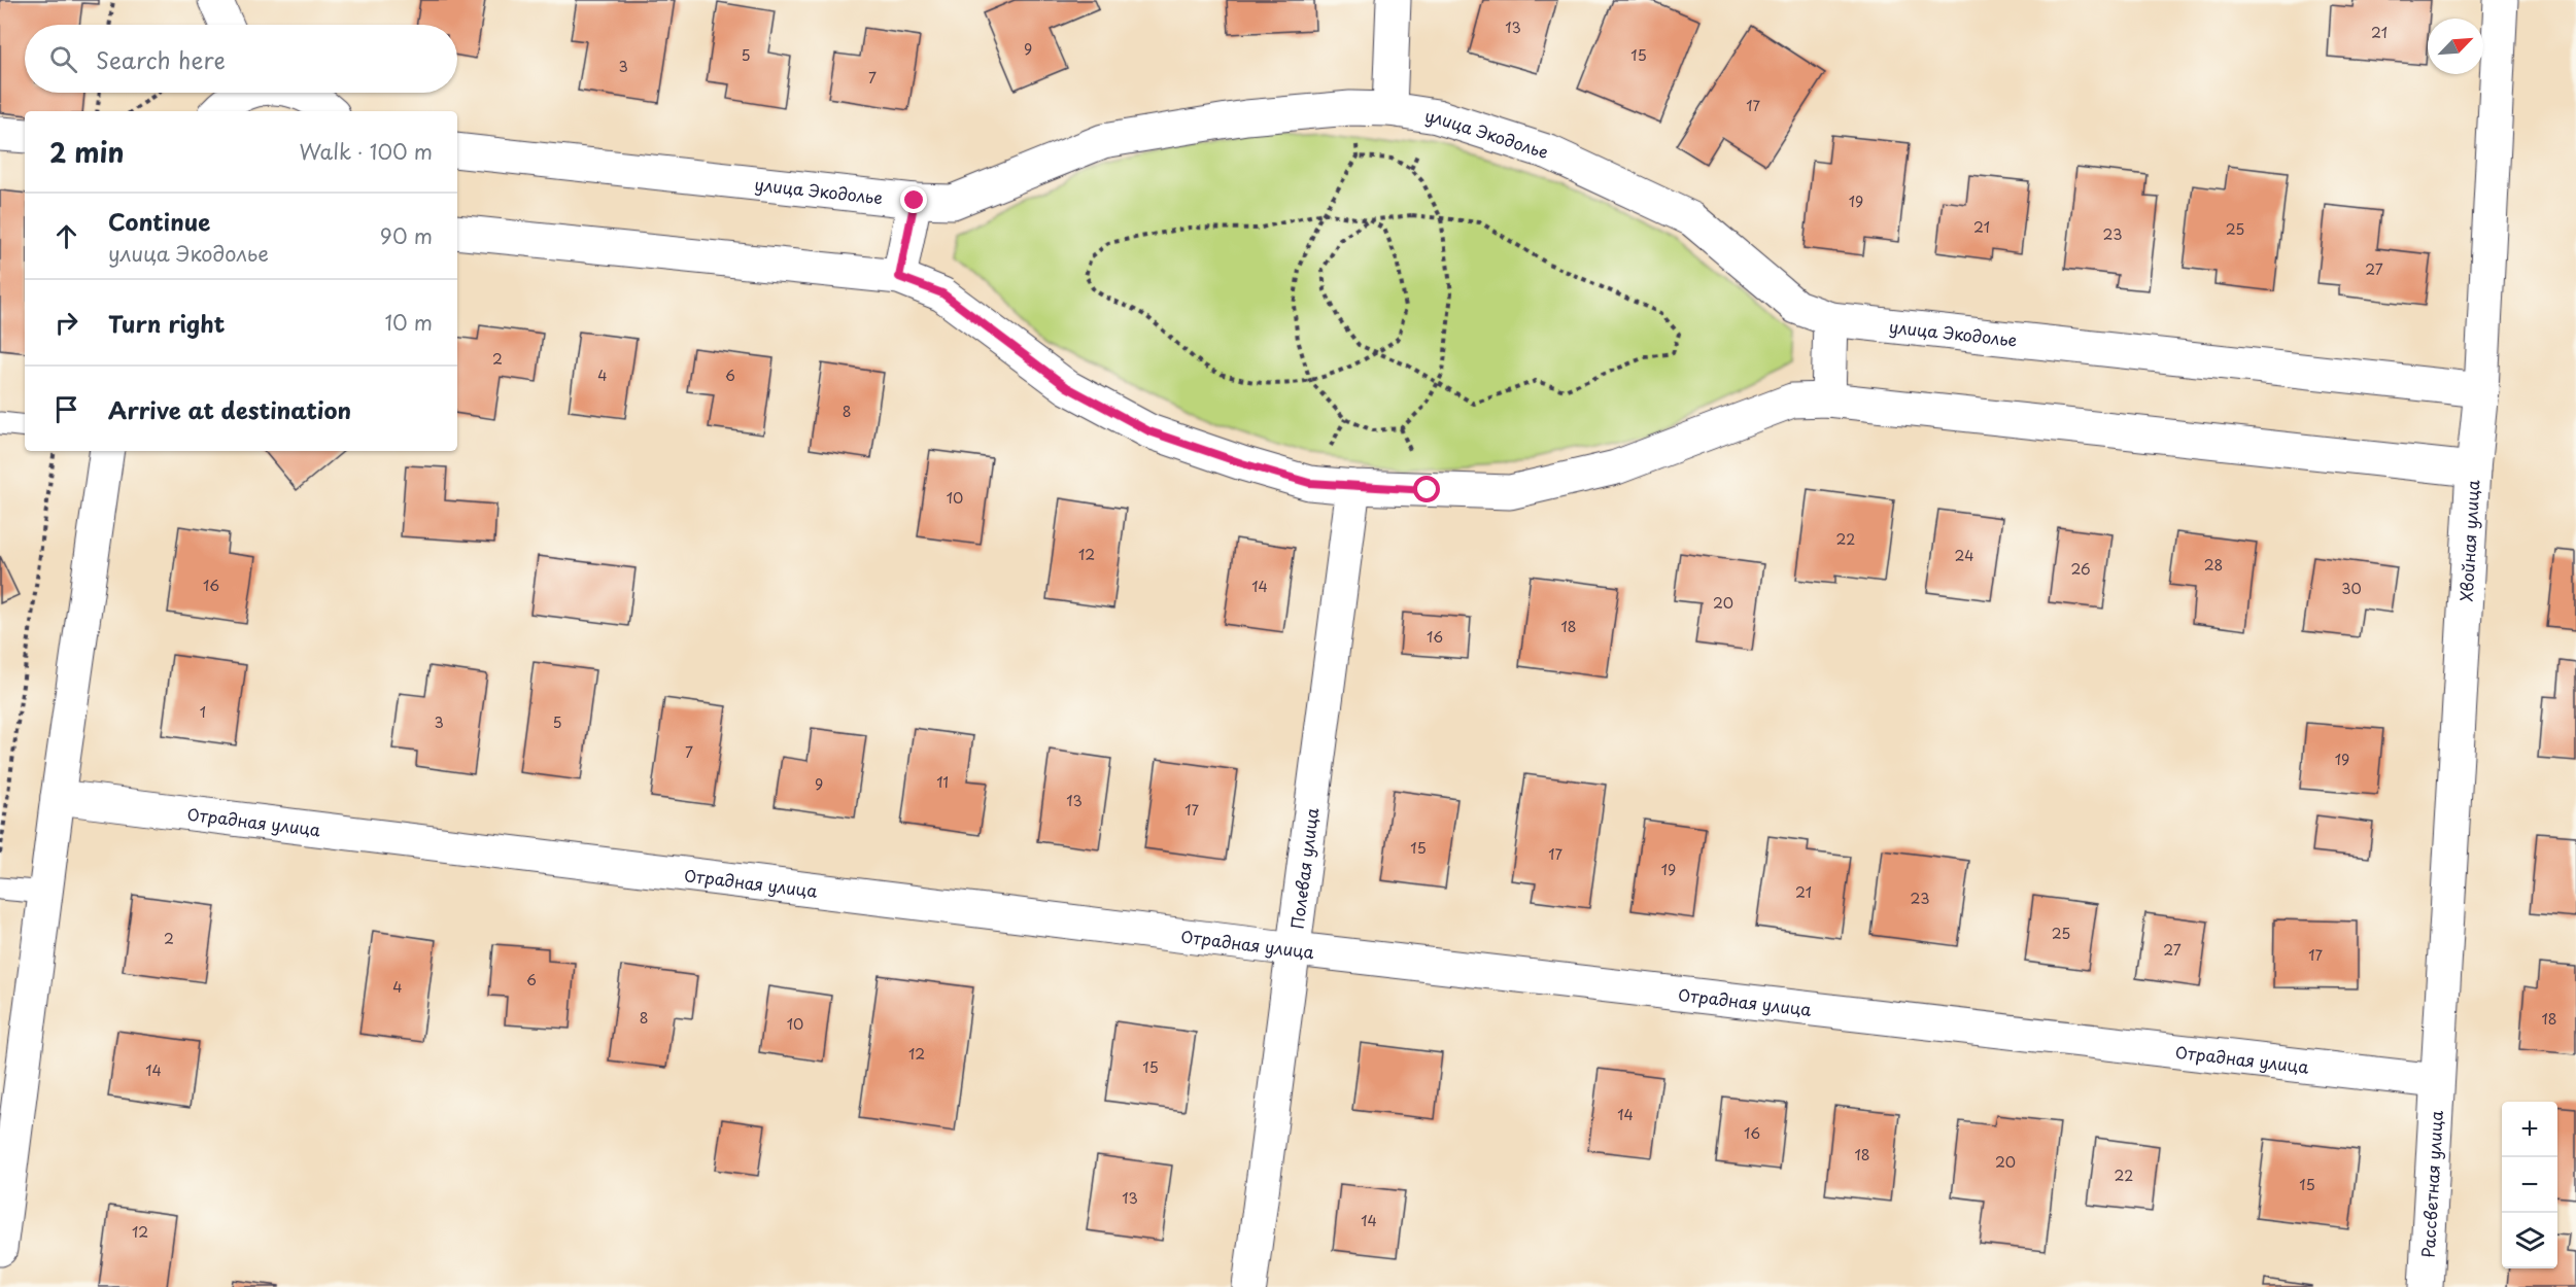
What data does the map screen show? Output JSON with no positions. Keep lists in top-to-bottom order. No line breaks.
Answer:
{"streets":{"street":["улица Экодолье","Хвойная улица","Отрадная улица","Полевая улица","Рассветная улица"]},"crossings":[["улица Экодолье","Хвойная улица"],["Хвойная улица","Отрадная улица"],["Хвойная улица","Рассветная улица"],["Отрадная улица","Полевая улица"],["Отрадная улица","Рассветная улица"]],"house_numbers":["13","21","9","5","15","3","7","17","19","21","25","23","27","2","4","6","8","10","22","12","24","28","26","16","14","30","20","18","16","1","3","5","7","19","11","9","13","17","15","17","19","21","23","25","2","27","17","6","4","8","18","10","12","15","14","14","16","18","20","22","15","13","14","12"],"north":"top right","page":{"search":"Search here","heading":["2 min","Walk · 100 m"],"list":[["Continue","улица Экодолье","90 m"],["Turn right","10 m"],"Arrive at destination"],"map_buttons":["+","−"]}}
